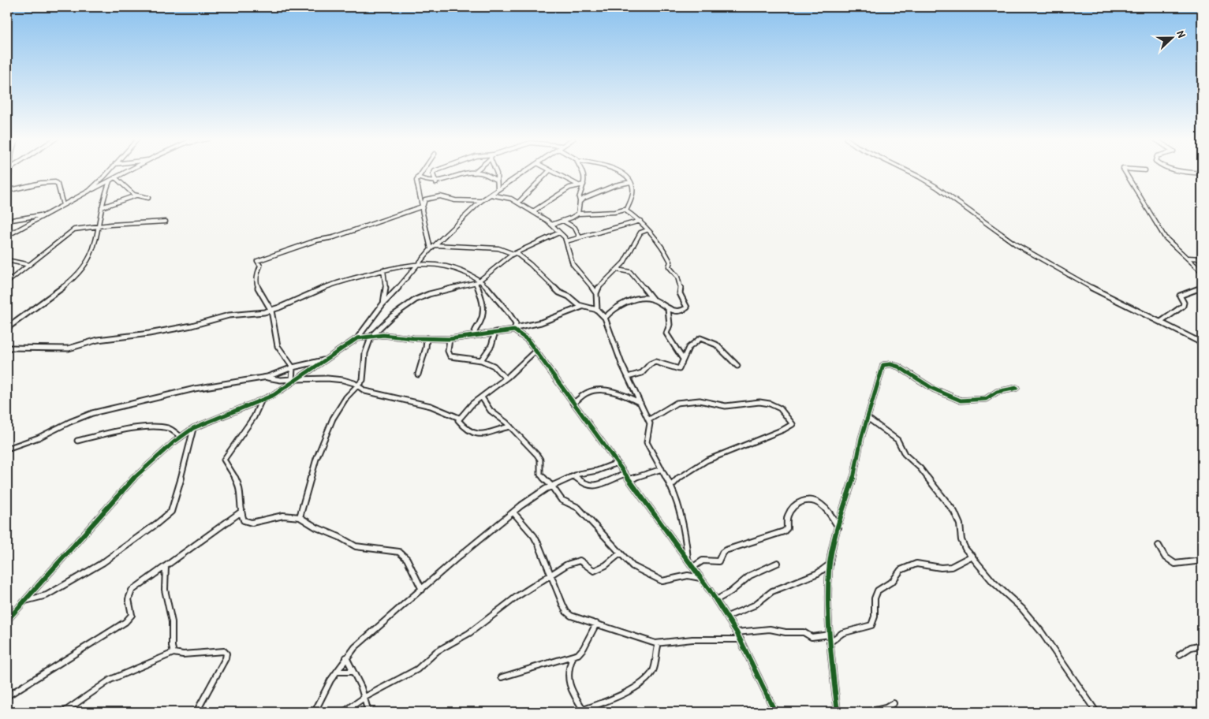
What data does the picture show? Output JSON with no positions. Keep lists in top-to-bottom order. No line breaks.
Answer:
{"north":"right"}
